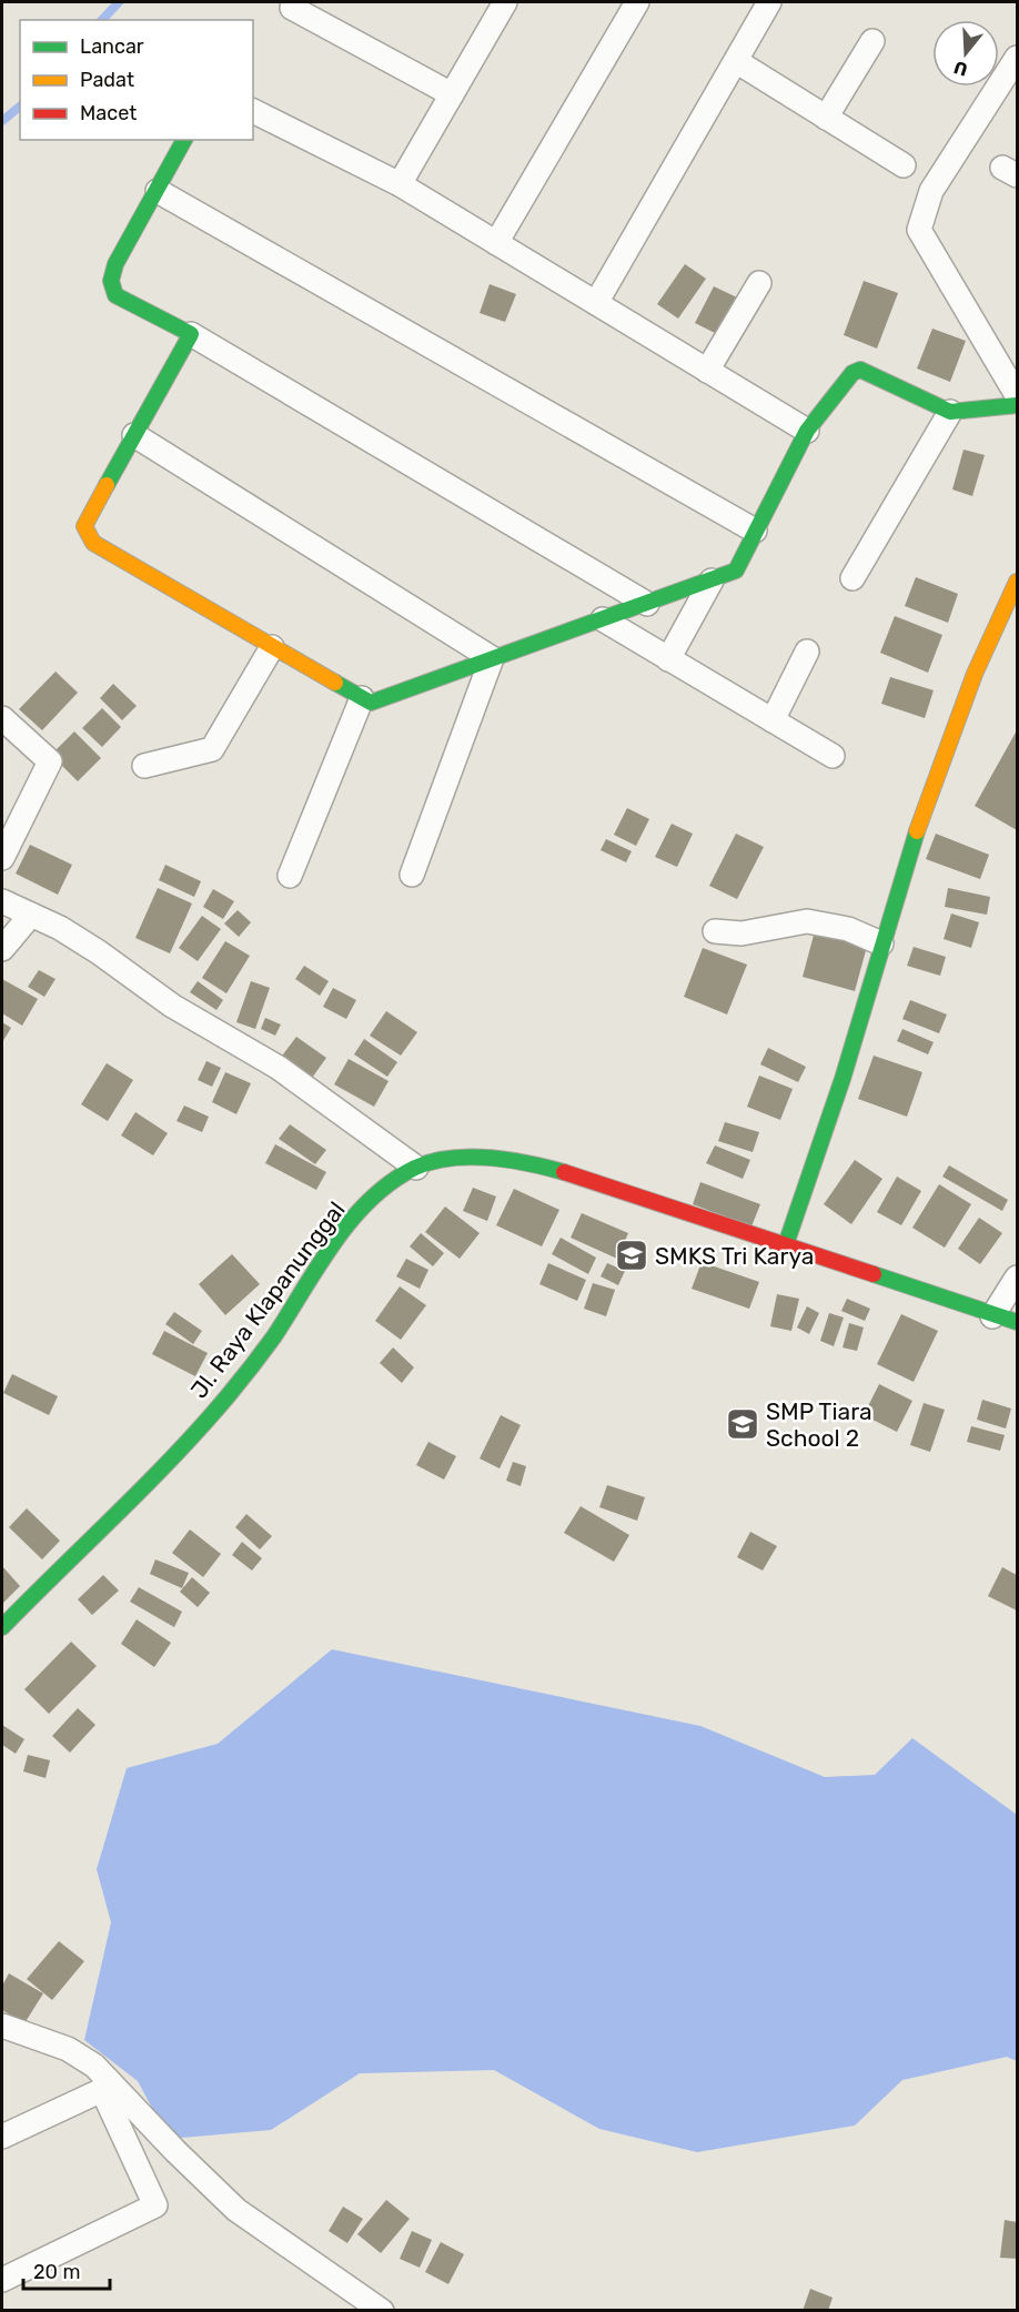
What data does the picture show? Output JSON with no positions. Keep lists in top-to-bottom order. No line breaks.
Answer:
{"streets":{"street":["Jl. Raya Klapanunggal"]},"places":{"school or university":["SMKS Tri Karya","SMP Tiara School 2"]},"legend":["Lancar","Padat","Macet"],"scale_bar":"20 m","north":"bottom"}
